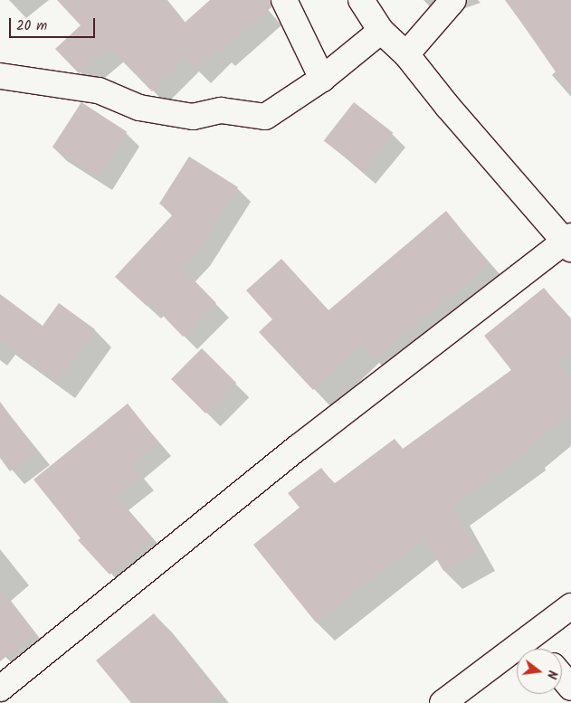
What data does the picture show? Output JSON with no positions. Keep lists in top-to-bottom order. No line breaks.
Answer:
{"scale_bar":"20 m","north":"right"}
